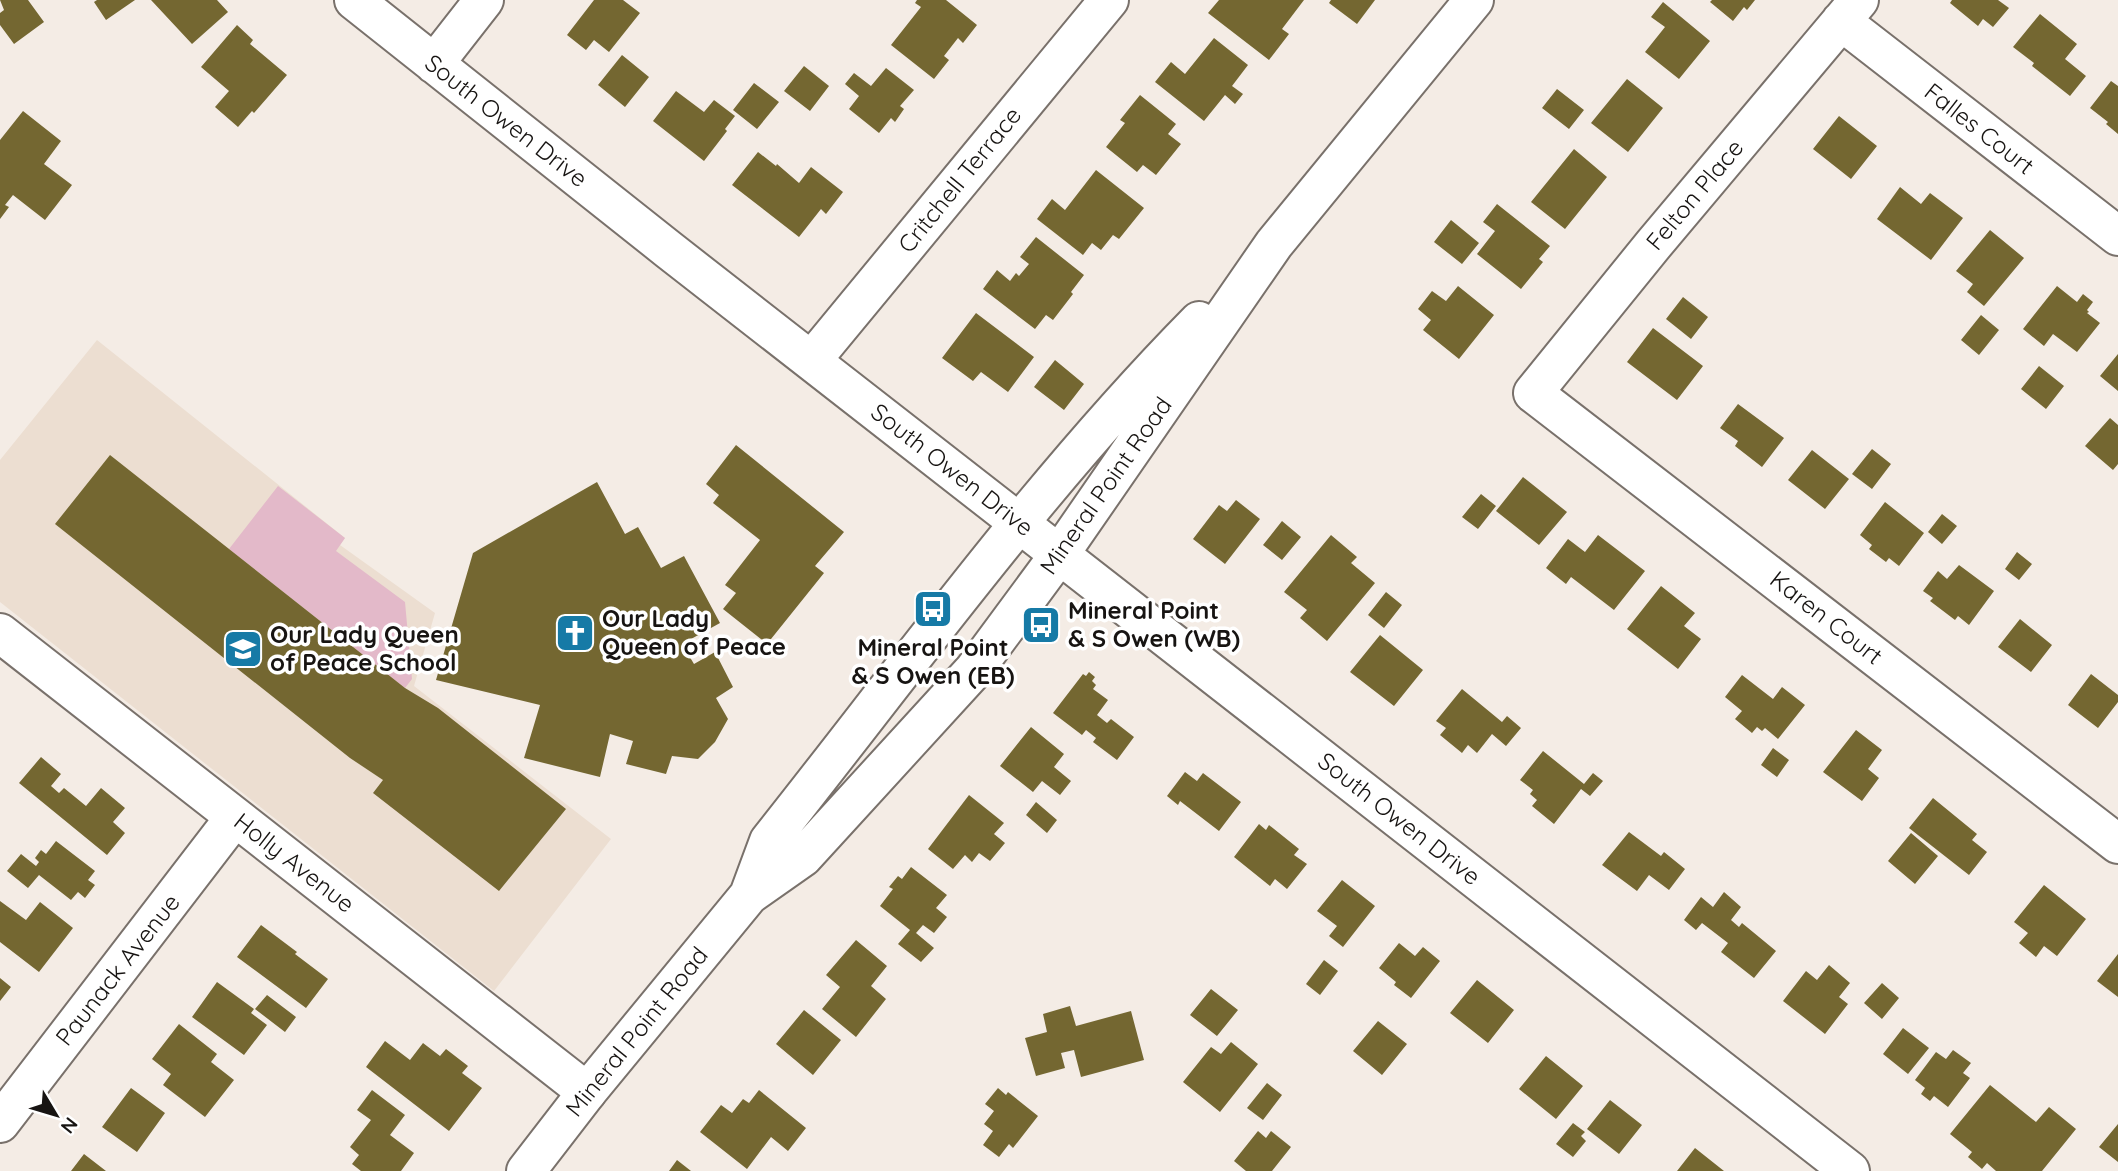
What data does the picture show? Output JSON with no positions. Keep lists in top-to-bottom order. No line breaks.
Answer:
{"streets":{"street":["South Owen Drive","Falles Court","Critchell Terrace","Felton Place","Mineral Point Road","Karen Court","Holly Avenue","Paunack Avenue"]},"crossings":[["South Owen Drive","Critchell Terrace"],["South Owen Drive","Mineral Point Road"],["Falles Court","Felton Place"],["Felton Place","Karen Court"],["Mineral Point Road","Holly Avenue"],["Holly Avenue","Paunack Avenue"]],"places":{"bus stop":["Mineral Point & S Owen (EB)","Mineral Point & S Owen (WB)"],"church":["Our Lady Queen of Peace"],"school or university":["Our Lady Queen of Peace School"]},"north":"bottom right"}
